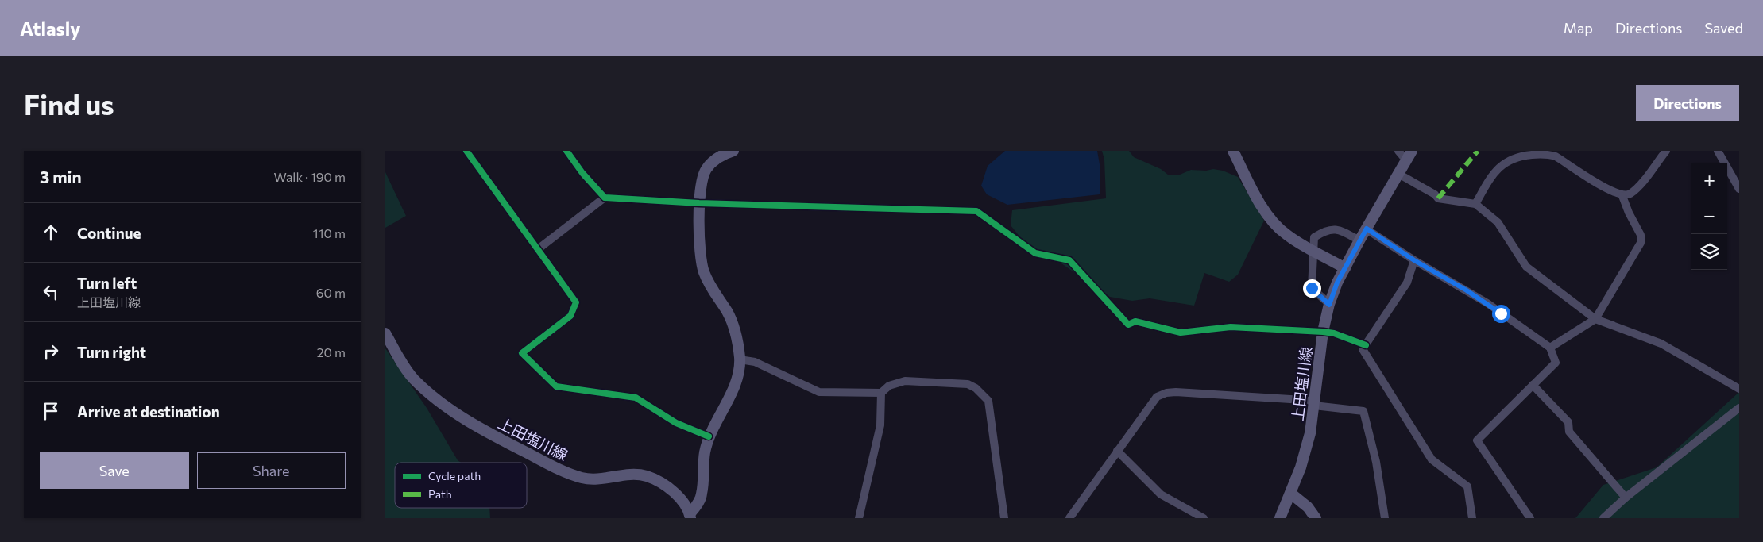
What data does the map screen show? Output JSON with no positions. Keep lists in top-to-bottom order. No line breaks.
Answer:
{"streets":{"main road":["上田塩川線"]},"legend":["Cycle path","Path"],"page":{"header":"Atlasly","nav":["Map","Directions","Saved"],"buttons":["Directions",["Save","Share"]],"title":"Find us","heading":["3 min","Walk · 190 m"],"map_buttons":["+","−"],"list":[["Continue","110 m"],["Turn left","上田塩川線","60 m"],["Turn right","20 m"],"Arrive at destination"]}}
